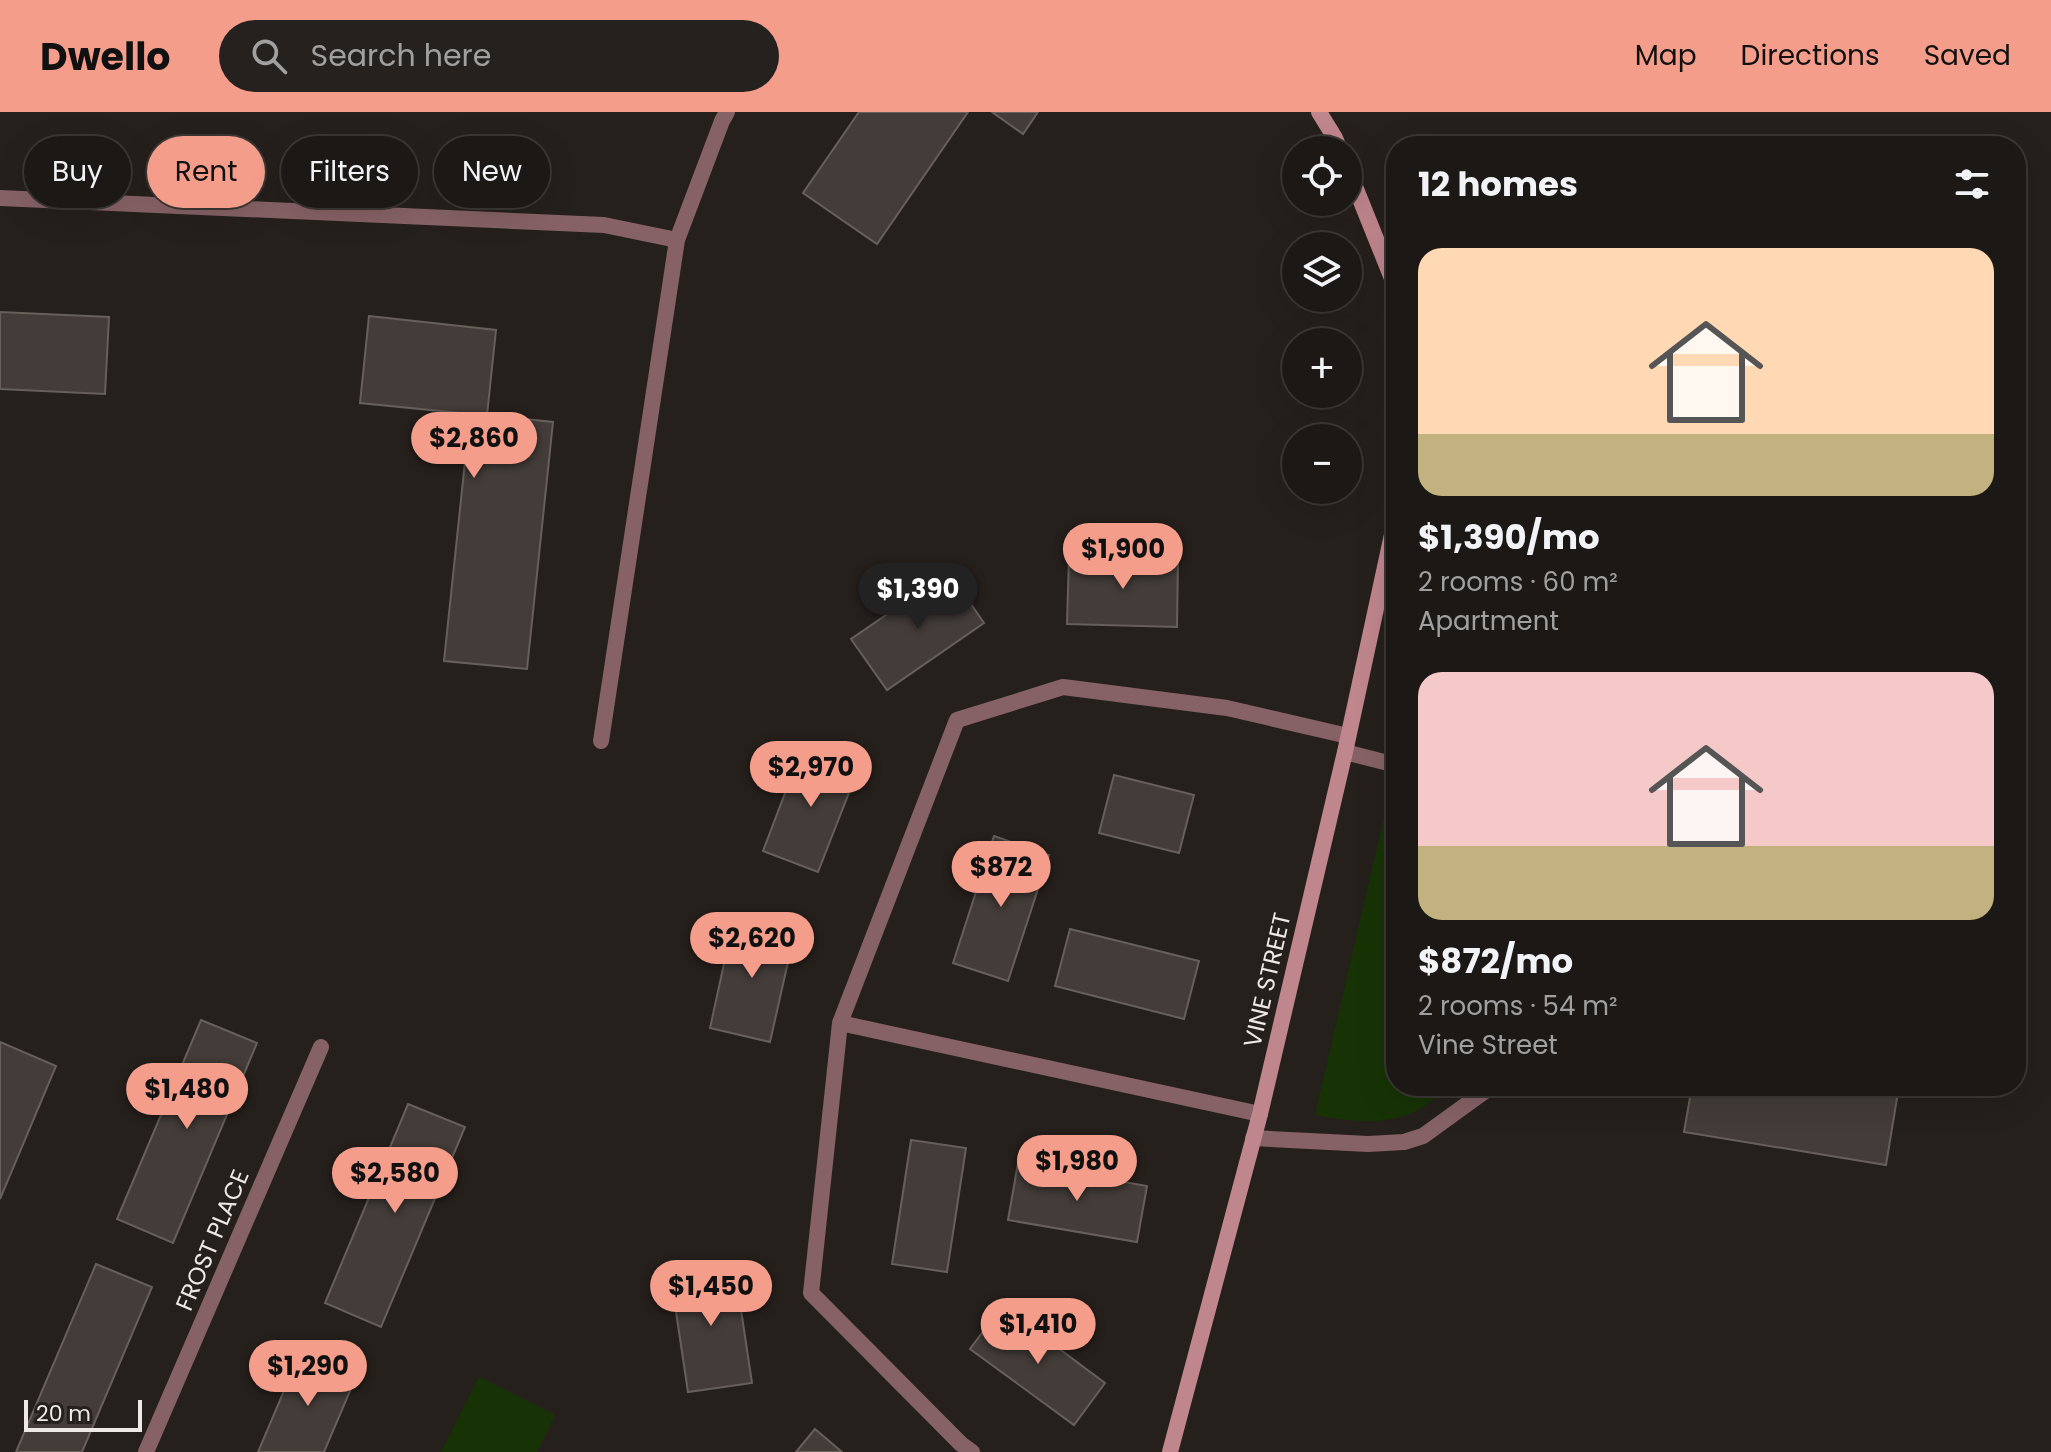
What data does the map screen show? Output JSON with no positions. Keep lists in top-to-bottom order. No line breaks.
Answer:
{"streets":{"main road":["VINE STREET"],"street":["FROST PLACE"]},"scale_bar":"20 m","page":{"header":"Dwello","search":"Search here","nav":["Map","Directions","Saved"],"map_buttons":["+","−"],"chip":["Buy","Rent","Filters","New"],"heading":"12 homes","list":[{"name":"$1,390/mo","note":"2 rooms · 60 m² · Apartment"},{"name":"$872/mo","note":"2 rooms · 54 m² · Vine Street"}],"price":["$2,860","$1,900","$1,390","$2,970","$872","$2,620","$1,480","$1,980","$2,580","$1,450","$1,410","$1,290"],"scale":"20 m"}}
